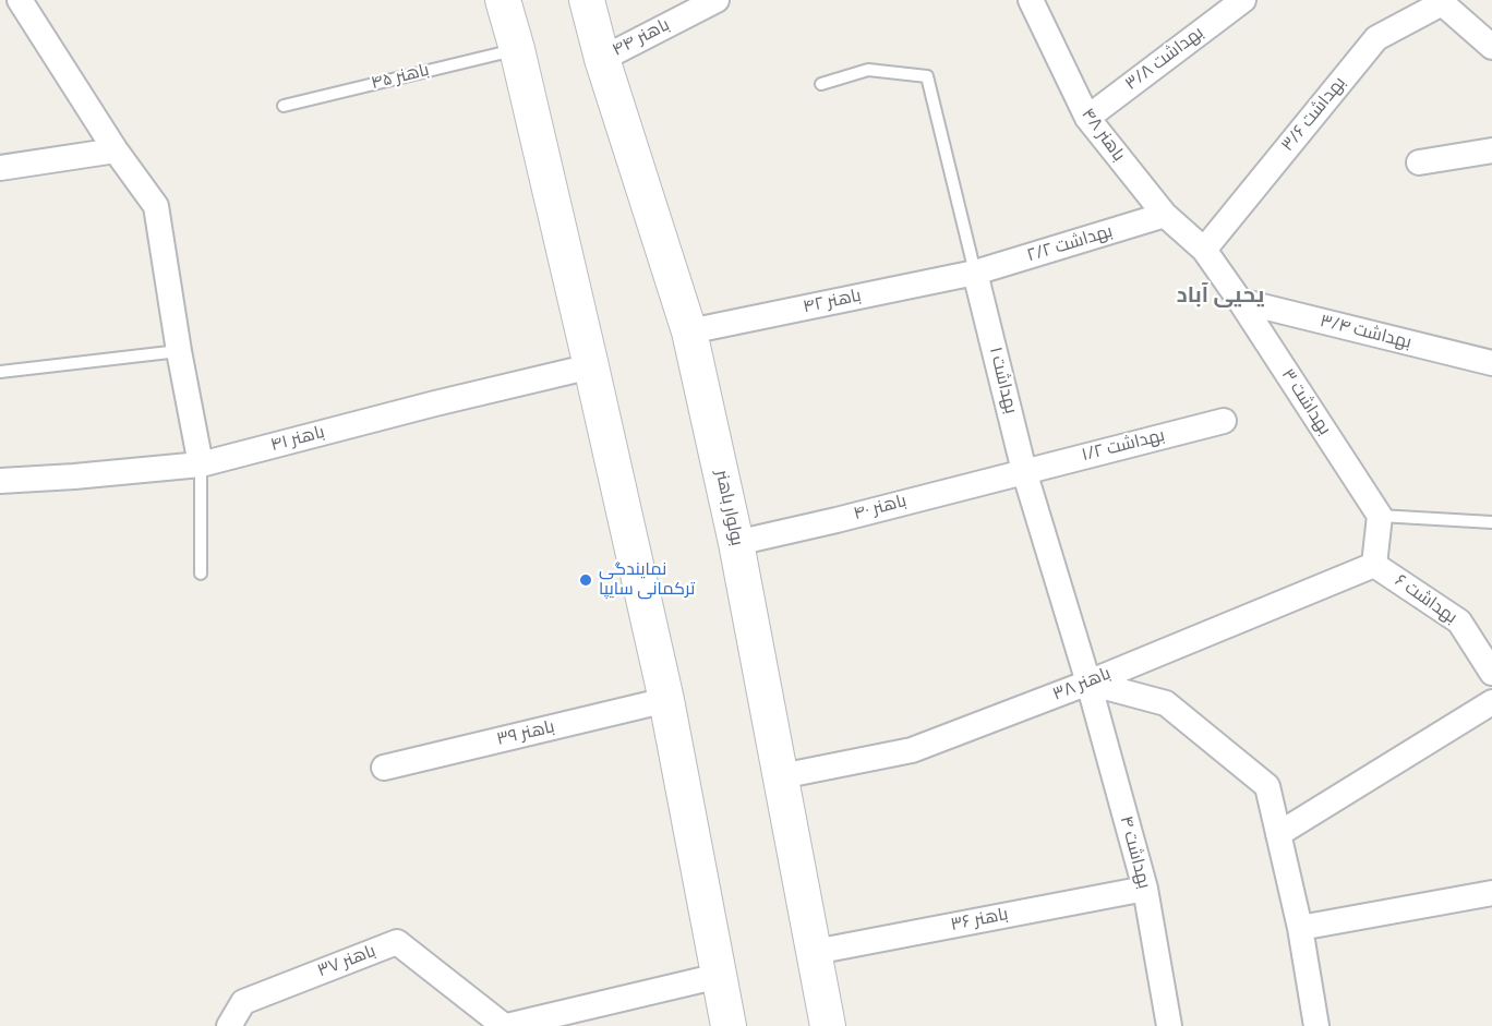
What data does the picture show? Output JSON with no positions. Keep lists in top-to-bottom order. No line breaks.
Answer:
{"streets":{"main road":["بولوار باهنر"],"street":["باهنر ۴۴","بهداشت ۳/۸","بهداشت ۳/۶","باهنر ۴۸","بهداشت ۲/۲","باهنر ۴۲","بهداشت ۳/۴","بهداشت ۱","بهداشت ۳","باهنر ۴۱","بهداشت ۱/۲","باهنر ۴۰","بهداشت ۶","باهنر ۳۸","باهنر ۳۹","بهداشت ۴","باهنر ۳۶","باهنر ۳۷"],"lane":["باهنر ۴۵"]},"crossings":[["باهنر ۴۴","بولوار باهنر"],["بهداشت ۳/۸","باهنر ۴۸"],["بهداشت ۳/۶","باهنر ۴۸"],["بهداشت ۳/۶","بهداشت ۳"],["باهنر ۴۸","بهداشت ۲/۲"],["باهنر ۴۸","بهداشت ۳"],["بهداشت ۲/۲","باهنر ۴۲"],["بهداشت ۲/۲","بهداشت ۱"],["باهنر ۴۲","بهداشت ۱"],["باهنر ۴۲","بولوار باهنر"],["بهداشت ۳/۴","بهداشت ۳"],["بهداشت ۱","بهداشت ۱/۲"],["بهداشت ۱","باهنر ۴۰"],["بهداشت ۱","باهنر ۳۸"],["بهداشت ۱","بهداشت ۴"],["بهداشت ۱/۲","باهنر ۴۰"],["بولوار باهنر","باهنر ۴۰"],["بولوار باهنر","باهنر ۳۸"],["بولوار باهنر","باهنر ۳۶"],["بهداشت ۶","باهنر ۳۸"],["باهنر ۳۸","بهداشت ۴"],["بهداشت ۴","باهنر ۳۶"]],"districts":["یحیی آباد"],"places":["نمایندگی ترکمانی سایپا"]}
